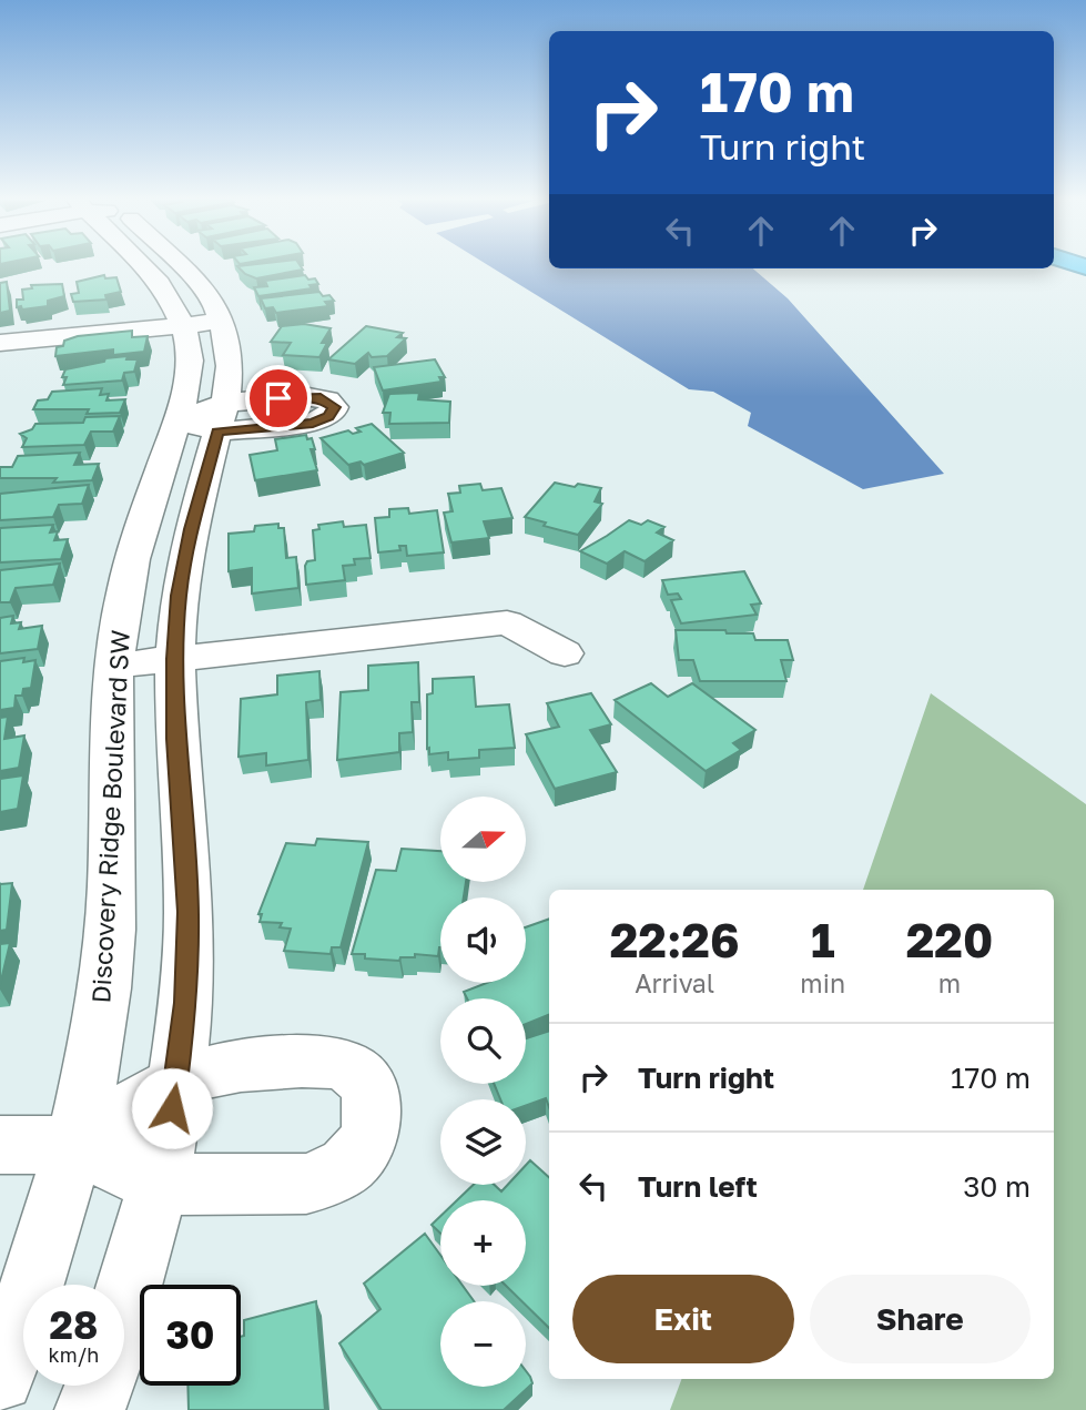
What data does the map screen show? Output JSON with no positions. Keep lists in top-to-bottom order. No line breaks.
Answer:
{"streets":{"street":["Discovery Ridge Boulevard SW"]},"north":"right","page":{"turn":["170 m","Turn right"],"map_buttons":["+","−"],"eta":["22:26","Arrival","1","min","220","m"],"list":[{"name":"Turn right","value":"170 m"},{"name":"Turn left","value":"30 m"}],"buttons":["Exit","Share"],"speed":"28 km/h","limit":"30"}}
